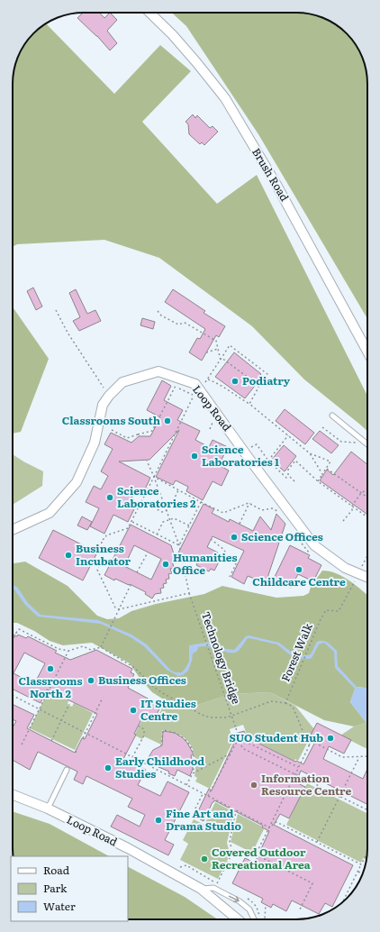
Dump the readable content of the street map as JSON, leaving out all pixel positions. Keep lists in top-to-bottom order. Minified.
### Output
{"streets":{"street":["Brush Road","Loop Road"],"path":["Forest Walk","Technology Bridge"]},"crossings":[["Loop Road","Forest Walk"]],"places":["Podiatry","Classrooms South","Science Laboratories 1","Science Laboratories 2","Science Offices","Business Incubator","Humanities Office","Childcare Centre","Classrooms North 2","Business Offices","IT Studies Centre","SUO Student Hub","Early Childhood Studies","Information Resource Centre","Fine Art and Drama Studio","Covered Outdoor Recreational Area"],"legend":["Road","Park","Water"]}
